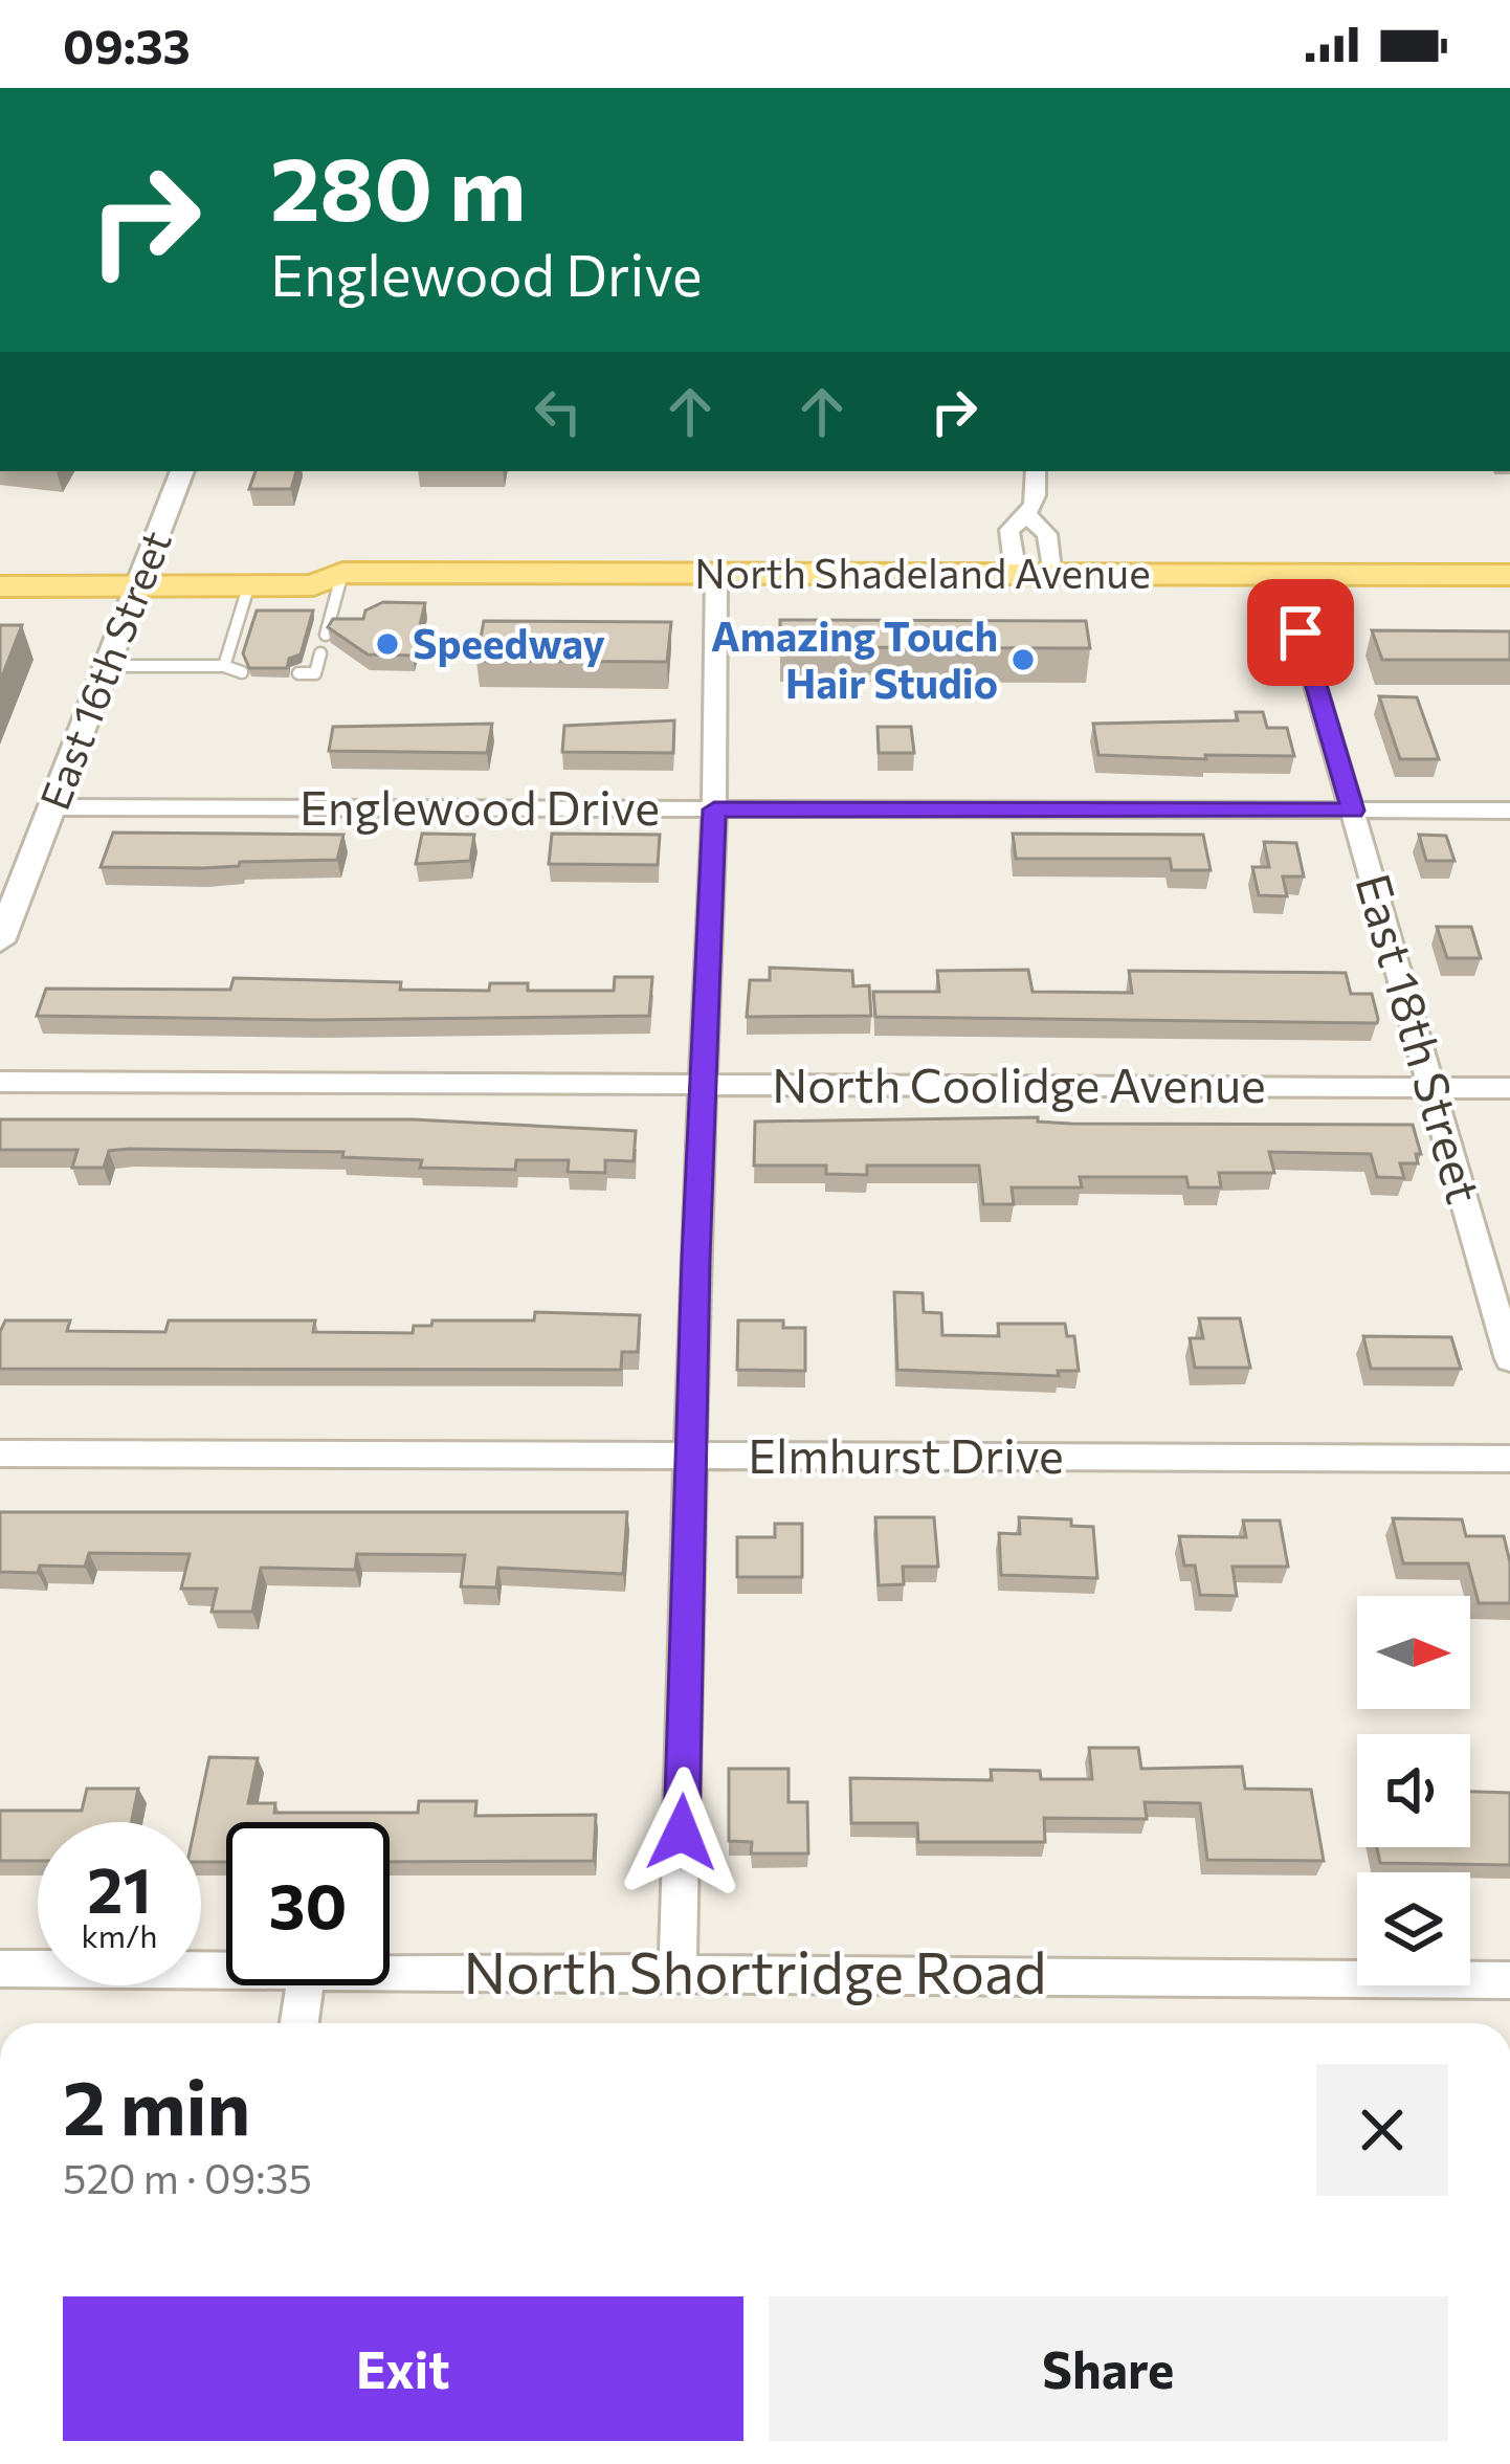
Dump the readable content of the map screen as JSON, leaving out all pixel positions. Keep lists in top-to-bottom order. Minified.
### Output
{"streets":{"main road":["North Shadeland Avenue"],"street":["East 16th Street","Englewood Drive","East 18th Street","North Coolidge Avenue","Elmhurst Drive","North Shortridge Road"]},"crossings":[["North Shadeland Avenue","East 16th Street"],["North Shadeland Avenue","East 18th Street"],["East 16th Street","Englewood Drive"],["Englewood Drive","East 18th Street"],["East 18th Street","North Coolidge Avenue"]],"places":["Speedway","Amazing Touch Hair Studio"],"north":"right","page":{"status":"09:33","turn":["280 m","Englewood Drive"],"speed":"21 km/h","limit":"30","heading":["2 min","520 m · 09:35"],"buttons":["Exit","Share"]}}
